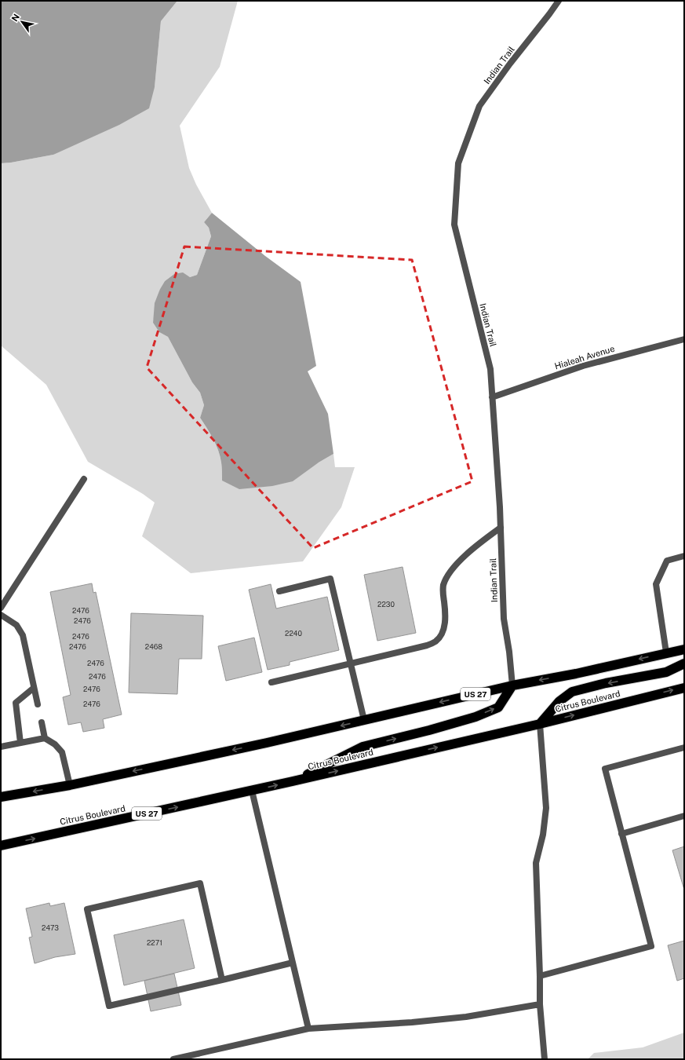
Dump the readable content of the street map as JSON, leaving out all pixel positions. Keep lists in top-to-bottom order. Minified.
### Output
{"streets":{"highway":["US 27","Citrus Boulevard"],"street":["Indian Trail","Hialeah Avenue"]},"crossings":[["Indian Trail","Hialeah Avenue"],["Indian Trail","US 27"]],"house_numbers":["2230","2476","2476","2240","2476","2476","2468","2476","2476","2476","2476","2473","2271"],"north":"top left"}
